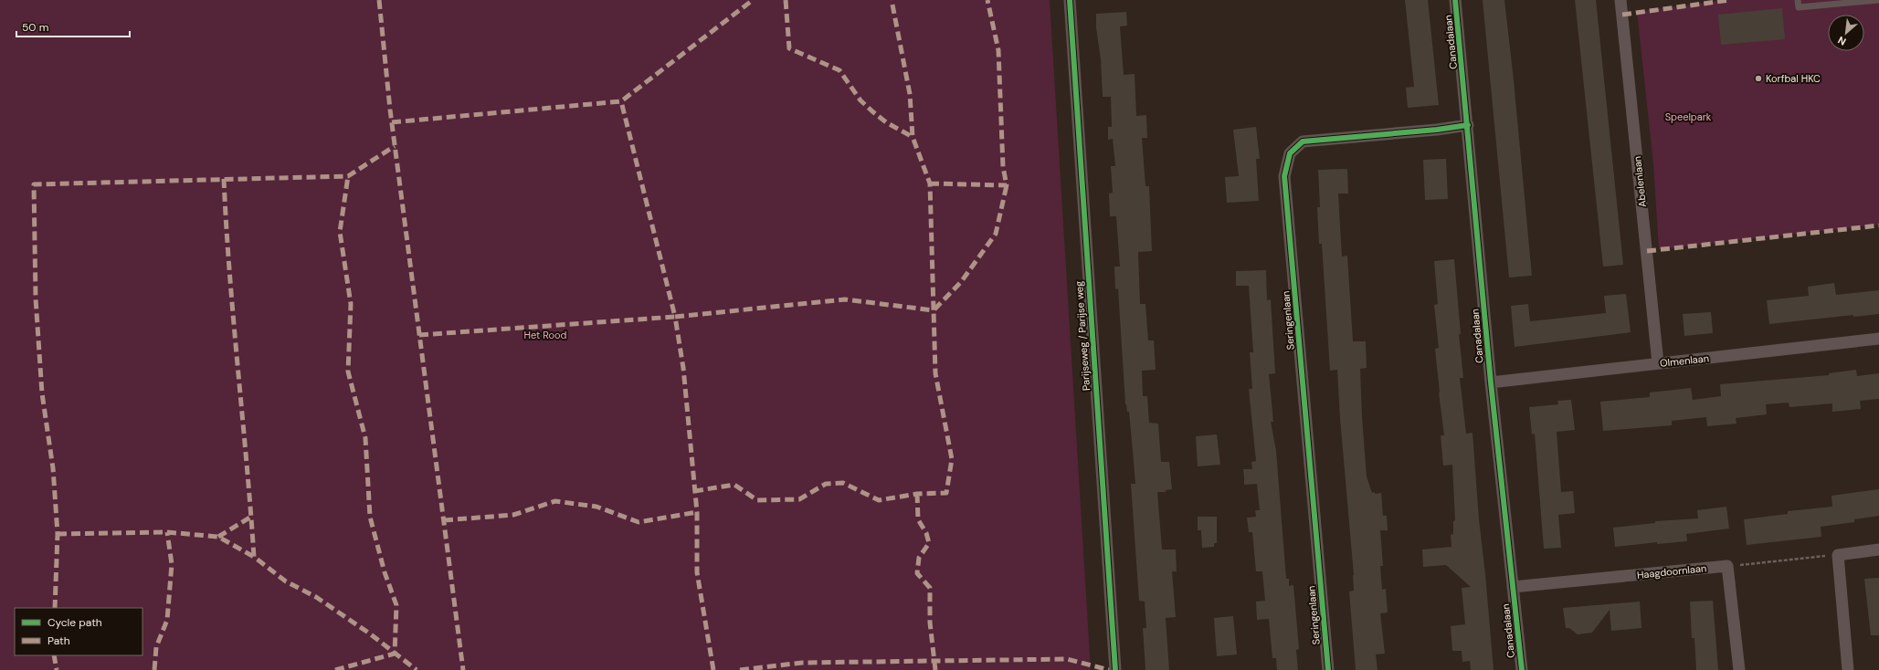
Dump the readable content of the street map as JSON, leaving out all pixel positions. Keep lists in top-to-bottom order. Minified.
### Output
{"streets":{"street":["Canadalaan","Abelenlaan","Seringenlaan","Parijseweg / Parijse weg","Olmenlaan","Haagdoornlaan"]},"crossings":[["Canadalaan","Seringenlaan"],["Canadalaan","Olmenlaan"],["Canadalaan","Haagdoornlaan"],["Abelenlaan","Olmenlaan"]],"parks":["Speelpark","Het Rood"],"places":["Korfbal HKC"],"legend":["Cycle path","Path"],"scale_bar":"50 m","north":"bottom left"}
